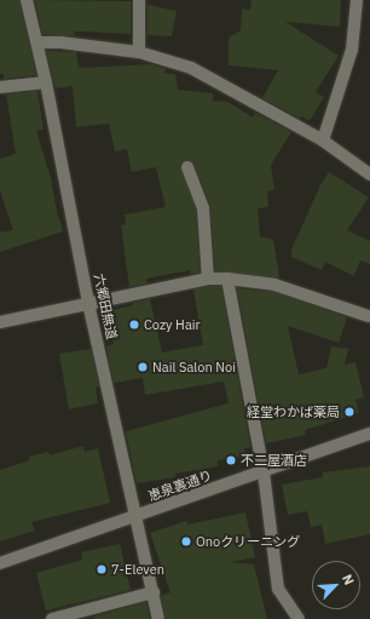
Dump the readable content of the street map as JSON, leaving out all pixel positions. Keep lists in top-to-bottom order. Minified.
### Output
{"streets":{"street":["六郷田無道","恵泉裏通り"]},"crossings":[["六郷田無道","恵泉裏通り"]],"places":["Cozy Hair","Nail Salon Noi","経堂わかば薬局","不二屋酒店","Onoクリーニング","7-Eleven"],"north":"top right"}
